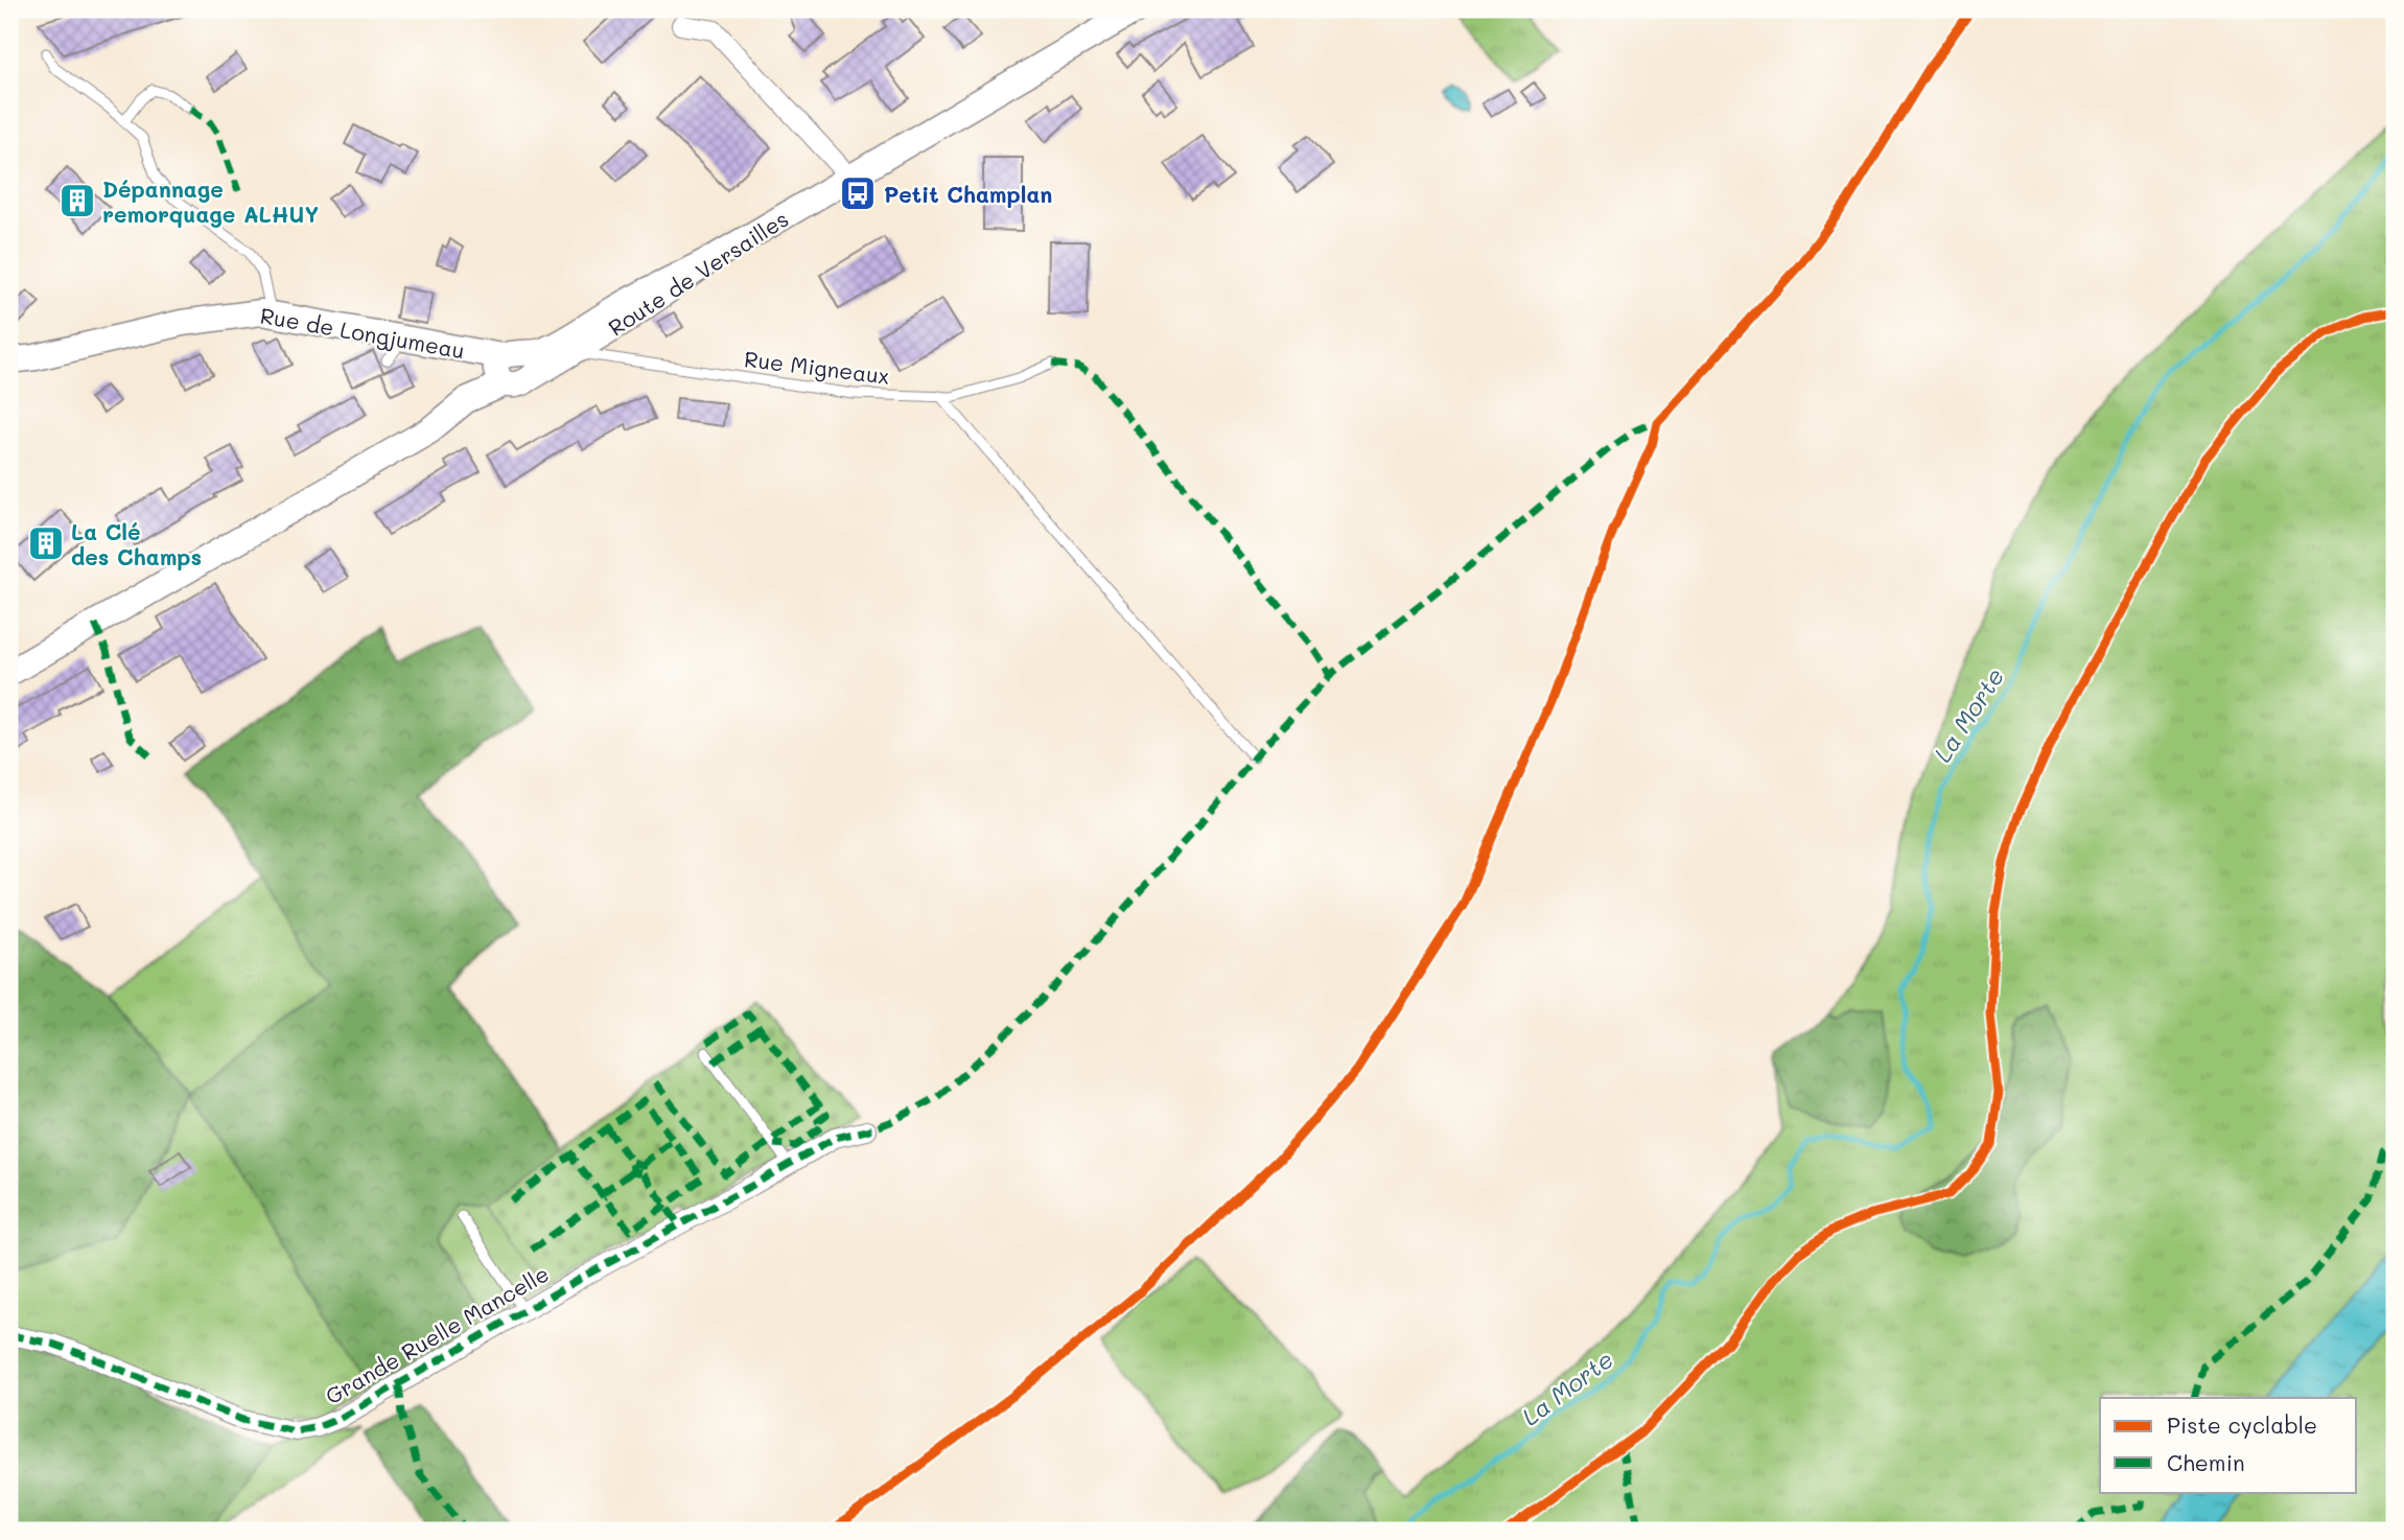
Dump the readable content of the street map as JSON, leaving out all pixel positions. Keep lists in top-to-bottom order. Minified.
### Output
{"streets":{"main road":["Route de Versailles","Rue de Longjumeau"],"street":["Grande Ruelle Mancelle"],"lane":["Rue Migneaux"]},"crossings":[["Route de Versailles","Rue Migneaux"]],"water":["La Morte"],"places":{"bus stop":["Petit Champlan"],"building":["Dépannage remorquage ALHUY","La Clé des Champs"]},"legend":["Piste cyclable","Chemin"]}
